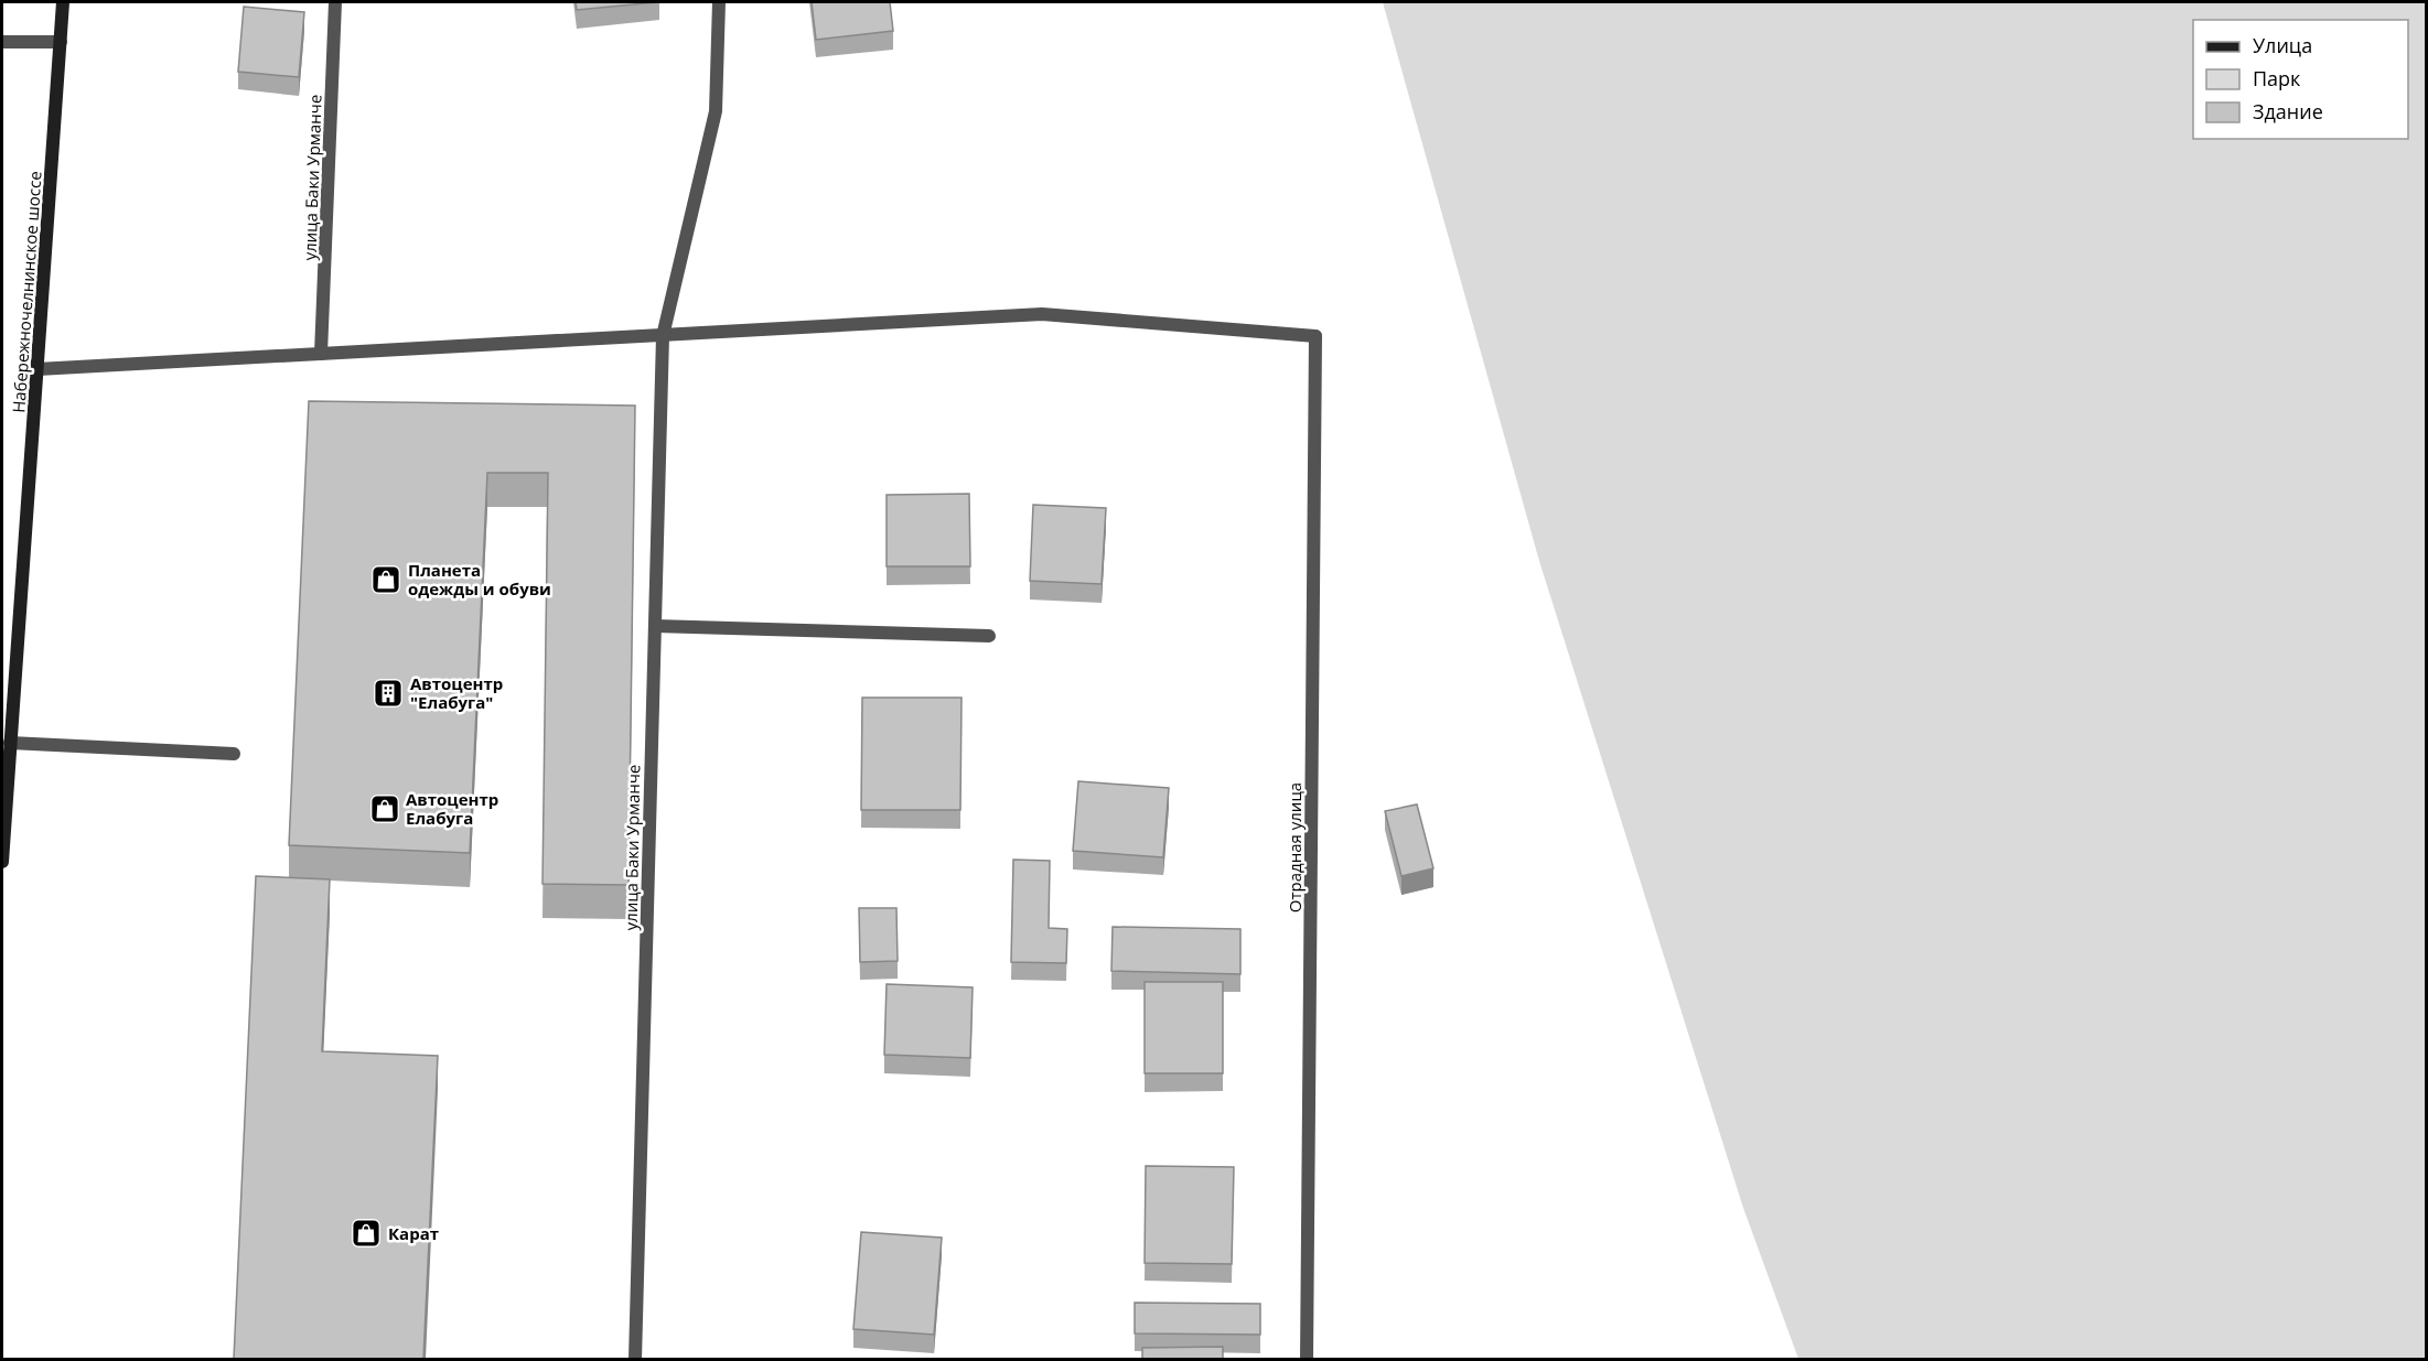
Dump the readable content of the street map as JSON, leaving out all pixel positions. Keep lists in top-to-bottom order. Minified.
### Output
{"streets":{"main road":["Набережночелнинское шоссе"],"street":["улица Баки Урманче","Отрадная улица"]},"crossings":[["улица Баки Урманче","Отрадная улица"]],"places":{"shop":["Планета одежды и обуви","Автоцентр Елабуга","Карат"],"building":["Автоцентр \"Елабуга\""]},"legend":["Улица","Парк","Здание"]}
